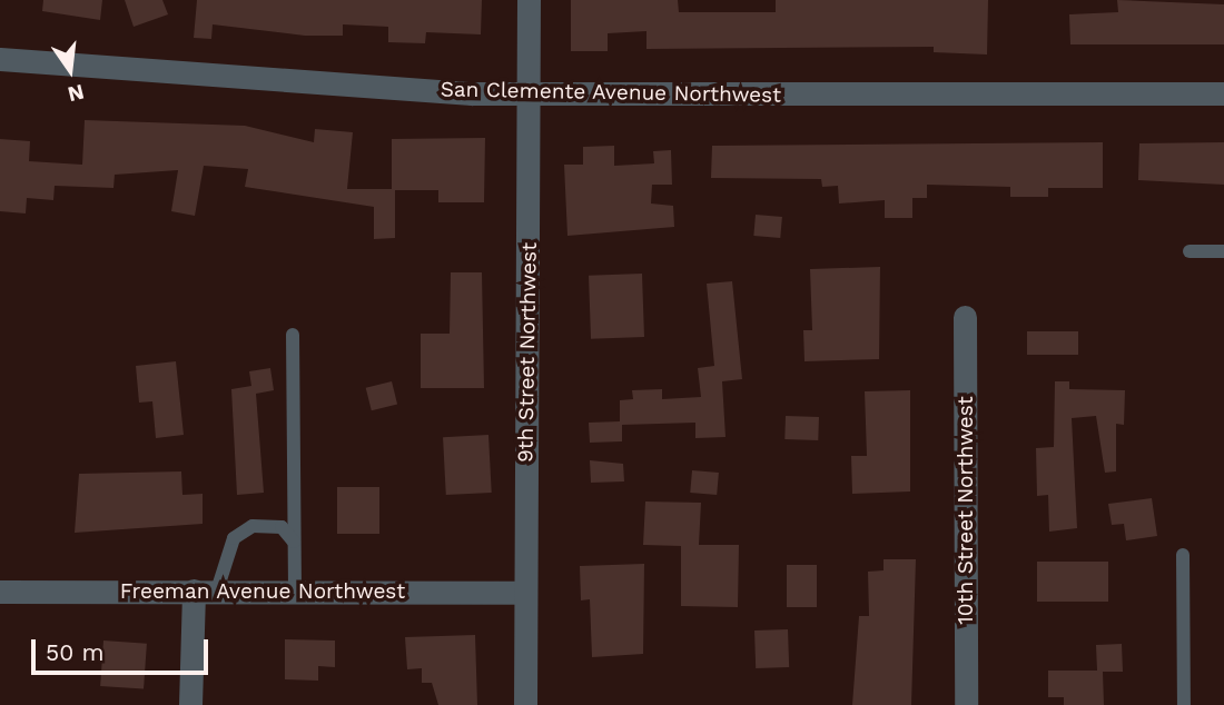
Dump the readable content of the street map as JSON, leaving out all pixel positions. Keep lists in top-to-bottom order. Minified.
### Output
{"streets":{"street":["San Clemente Avenue Northwest","9th Street Northwest","10th Street Northwest","Freeman Avenue Northwest"]},"crossings":[["San Clemente Avenue Northwest","9th Street Northwest"],["9th Street Northwest","Freeman Avenue Northwest"]],"scale_bar":"50 m","north":"bottom"}
